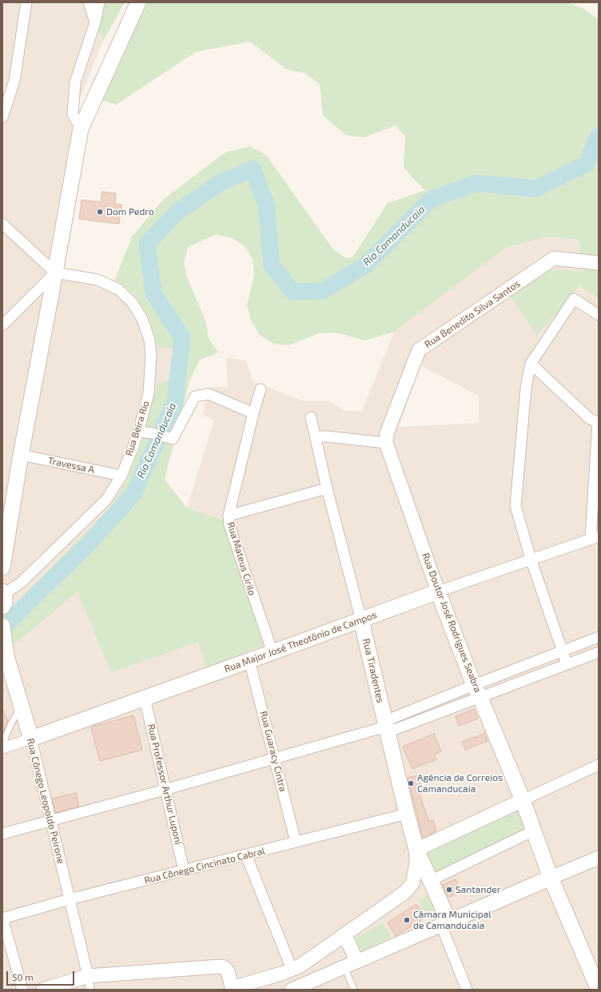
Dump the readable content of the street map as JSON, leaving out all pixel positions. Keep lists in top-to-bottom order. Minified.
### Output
{"streets":{"main road":["Rua Doutor José Rodrigues Seabra","Rua Major José Theotônio de Campos","Rua Tiradentes","Rua Cônego Leopoldo Peirone"],"street":["Rua Benedito Silva Santos","Rua Beira Rio","Travessa A","Rua Mateus Cirilo","Rua Guaracy Cintra","Rua Professor Arthur Luponi","Rua Cônego Cincinato Cabral"]},"crossings":[["Rua Benedito Silva Santos","Rua Doutor José Rodrigues Seabra"],["Rua Beira Rio","Travessa A"],["Rua Mateus Cirilo","Rua Major José Theotônio de Campos"],["Rua Doutor José Rodrigues Seabra","Rua Major José Theotônio de Campos"],["Rua Major José Theotônio de Campos","Rua Tiradentes"],["Rua Major José Theotônio de Campos","Rua Guaracy Cintra"],["Rua Major José Theotônio de Campos","Rua Professor Arthur Luponi"],["Rua Major José Theotônio de Campos","Rua Cônego Leopoldo Peirone"],["Rua Tiradentes","Rua Cônego Cincinato Cabral"],["Rua Guaracy Cintra","Rua Cônego Cincinato Cabral"],["Rua Professor Arthur Luponi","Rua Cônego Cincinato Cabral"],["Rua Cônego Leopoldo Peirone","Rua Cônego Cincinato Cabral"]],"water":["Rio Camanducaia"],"places":["Dom Pedro","Agência de Correios Camanducaia","Santander","Câmara Municipal de Camanducaia"],"scale_bar":"50 m"}
